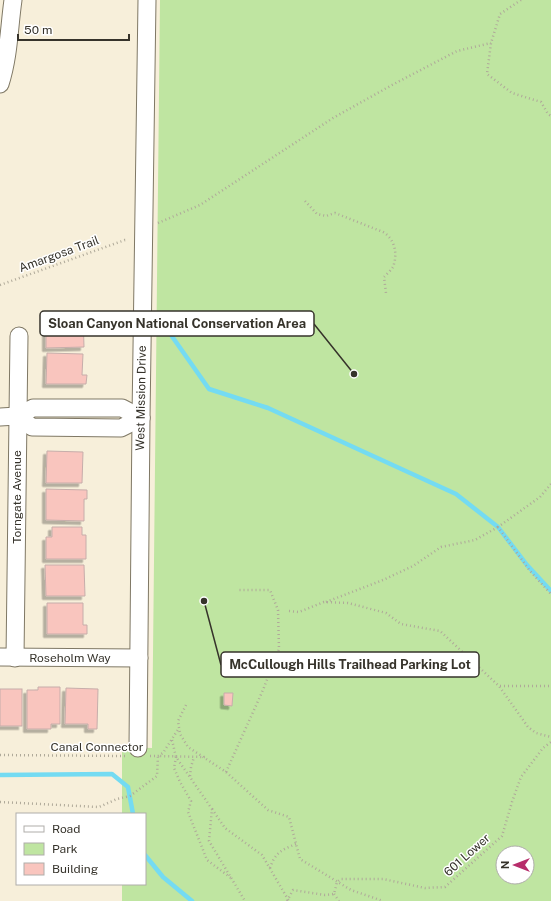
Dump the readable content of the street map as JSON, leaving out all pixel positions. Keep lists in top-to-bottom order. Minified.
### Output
{"streets":{"street":["West Mission Drive","Torngate Avenue","Roseholm Way"],"path":["Amargosa Trail","Canal Connector","601 Lower"]},"crossings":[["West Mission Drive","Roseholm Way"],["West Mission Drive","Canal Connector"],["Torngate Avenue","Roseholm Way"]],"places":["Sloan Canyon National Conservation Area","McCullough Hills Trailhead Parking Lot"],"legend":["Road","Park","Building"],"scale_bar":"50 m","north":"left"}
